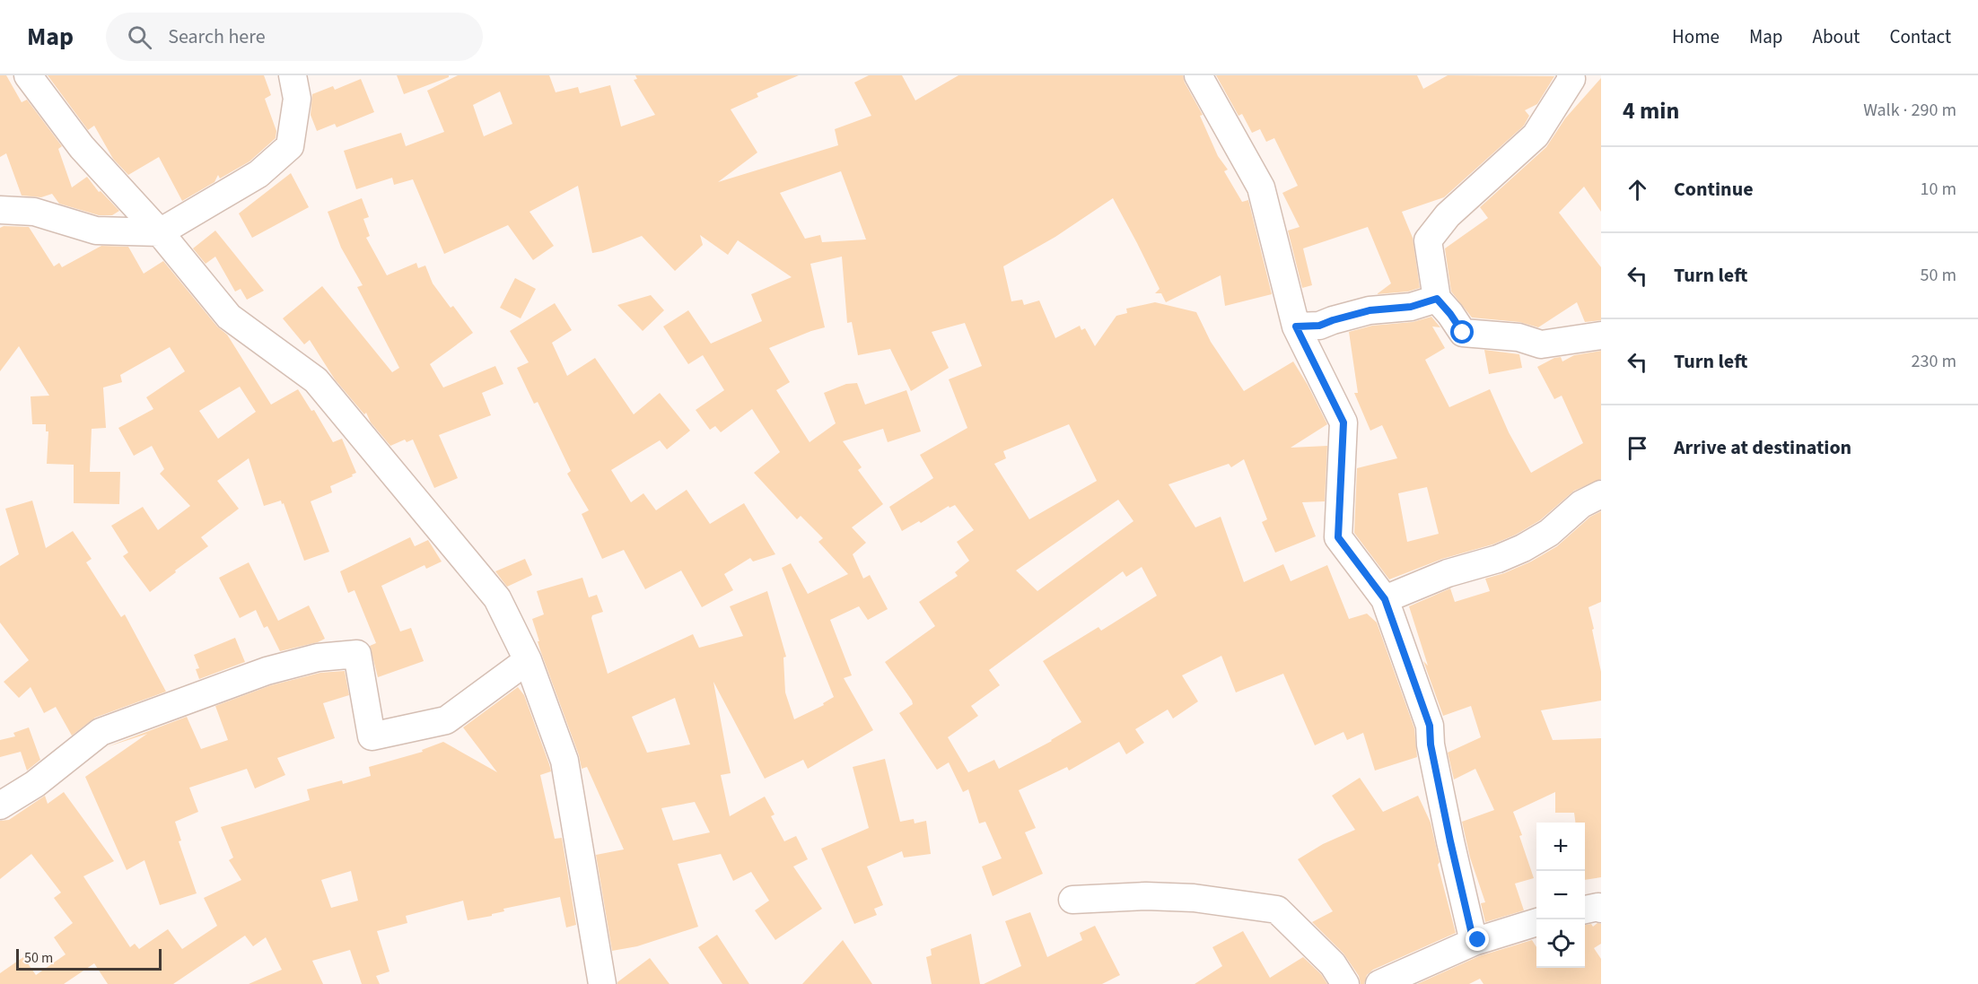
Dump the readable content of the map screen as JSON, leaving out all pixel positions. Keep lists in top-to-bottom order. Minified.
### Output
{"scale_bar":"50 m","page":{"header":"Map","search":"Search here","nav":["Home","Map","About","Contact"],"heading":["4 min","Walk · 290 m"],"list":[["Continue","10 m"],["Turn left","50 m"],["Turn left","230 m"],"Arrive at destination"],"map_buttons":["+","−"],"scale":"50 m"}}
